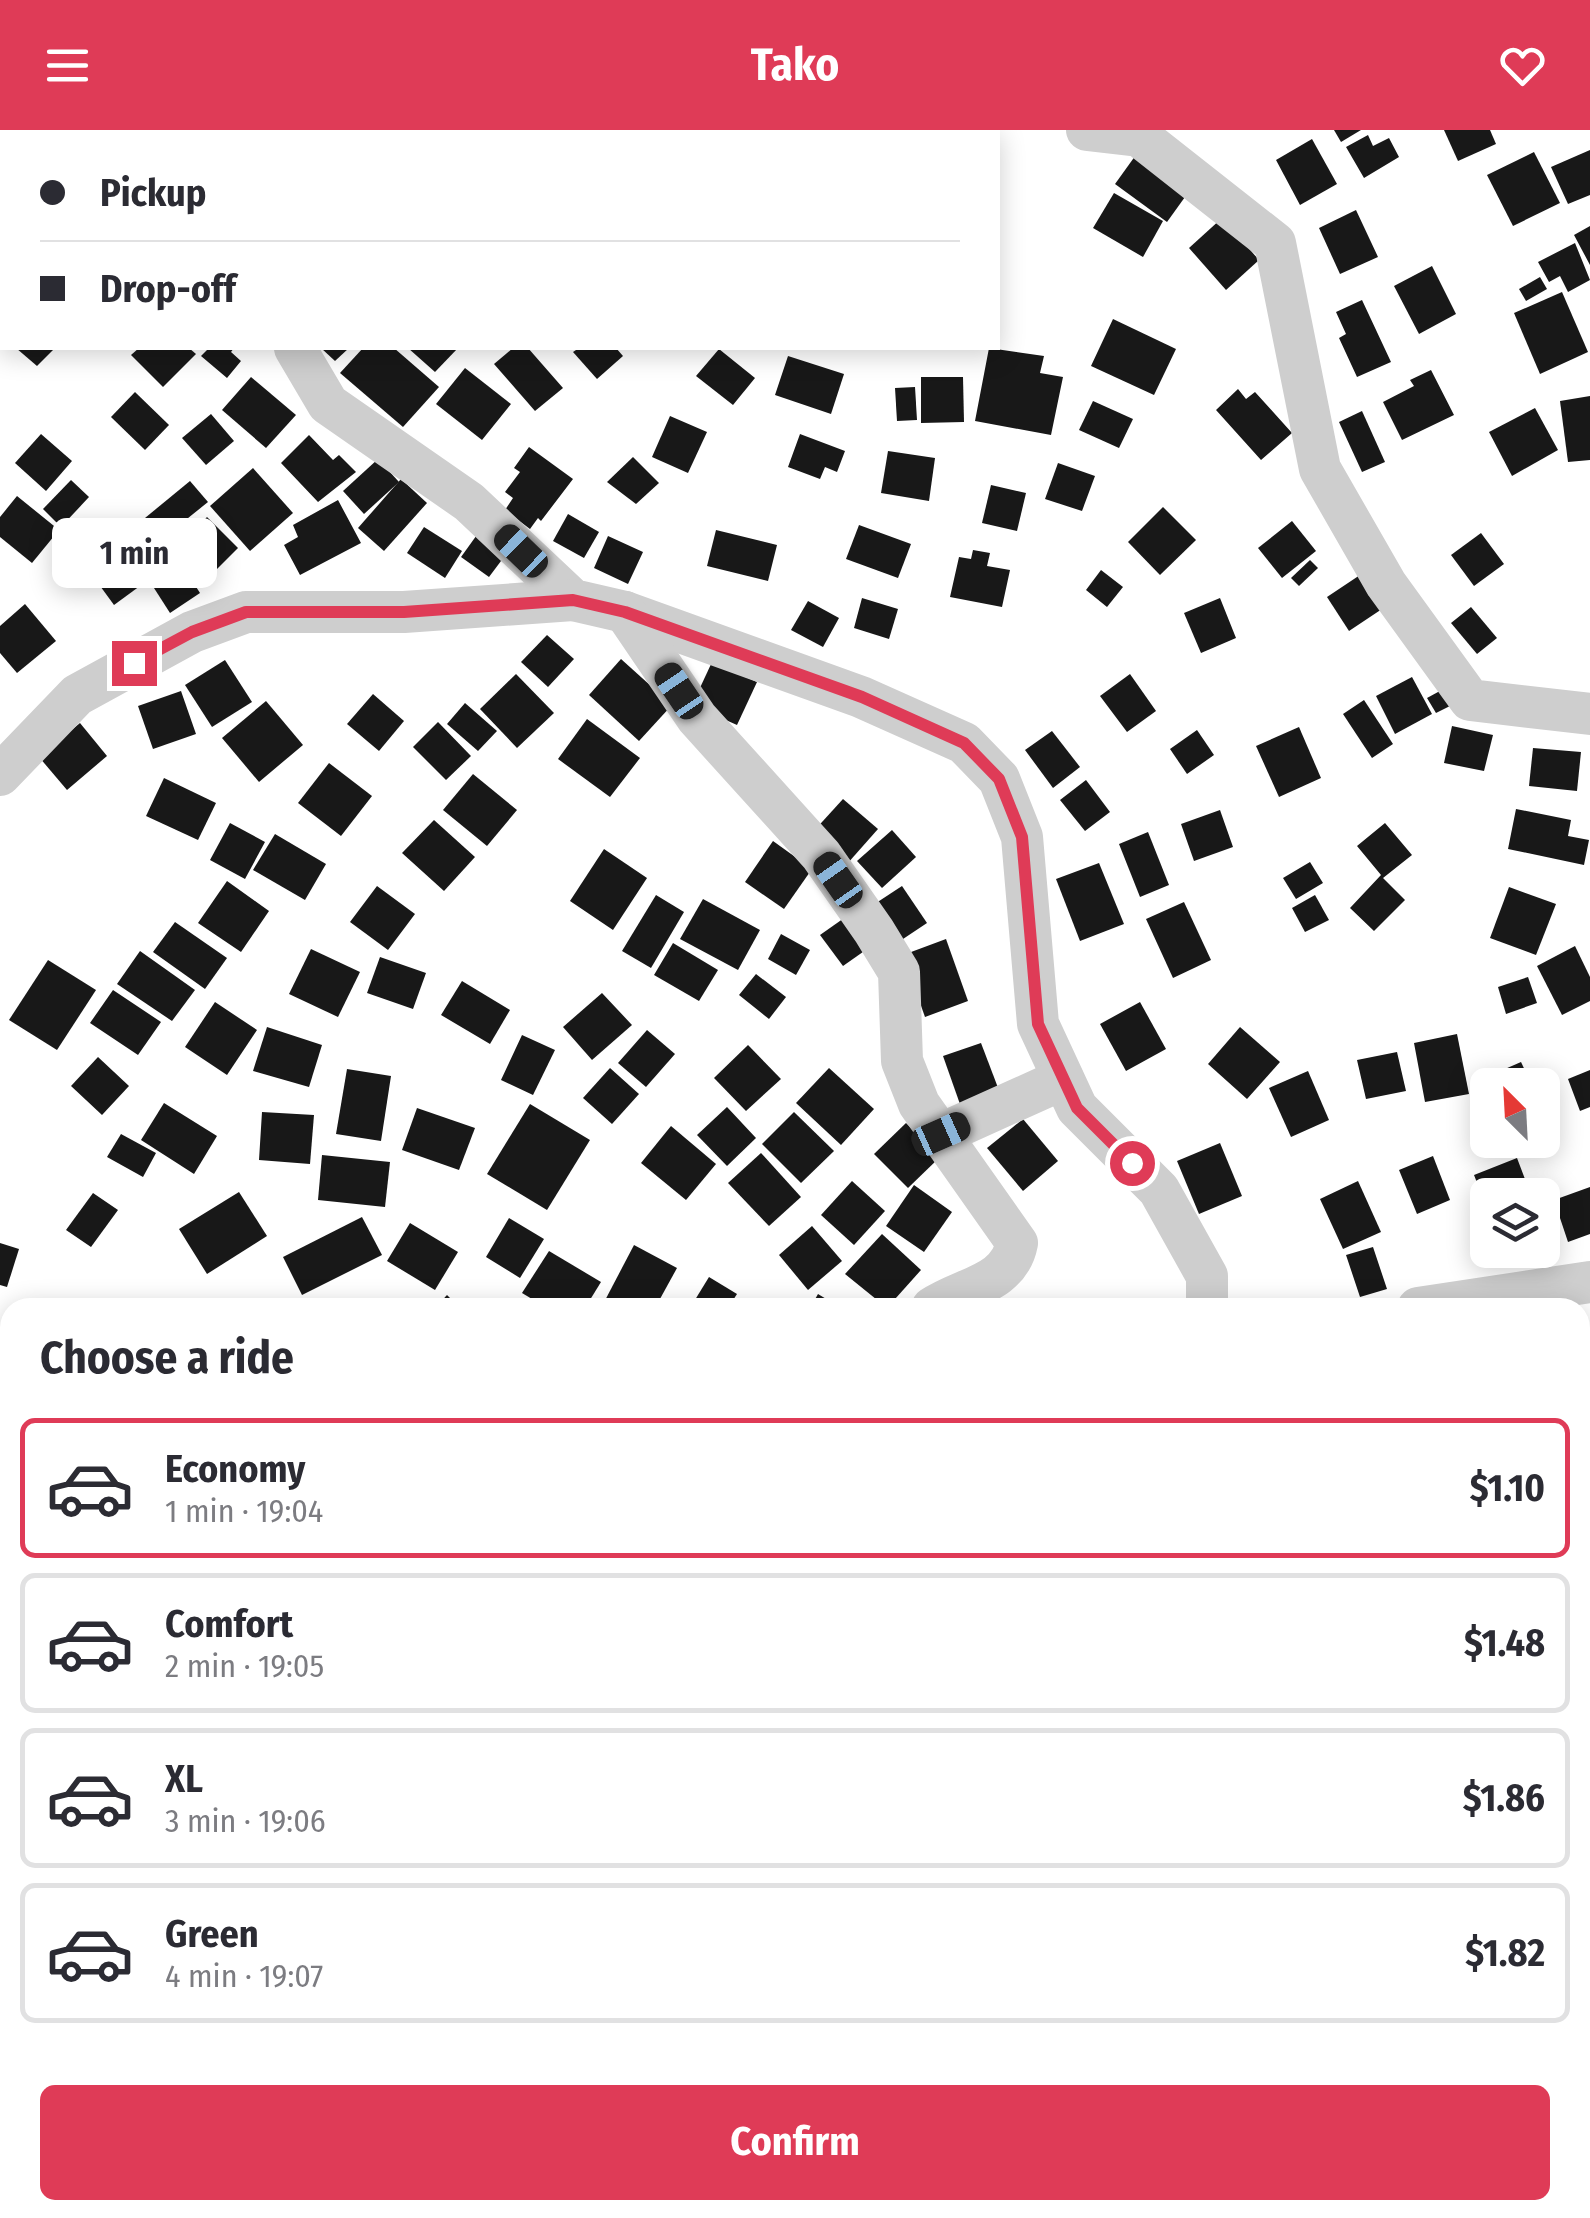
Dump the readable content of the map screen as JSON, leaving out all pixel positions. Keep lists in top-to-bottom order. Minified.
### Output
{"north":"top left","page":{"header":"Tako","banner":["Pickup","Drop-off"],"bubble":"1 min","heading":"Choose a ride","list":[{"name":"Economy","note":"1 min · 19:04","value":"$1.10"},{"name":"Comfort","note":"2 min · 19:05","value":"$1.48"},{"name":"XL","note":"3 min · 19:06","value":"$1.86"},{"name":"Green","note":"4 min · 19:07","value":"$1.82"}],"buttons":"Confirm"}}
